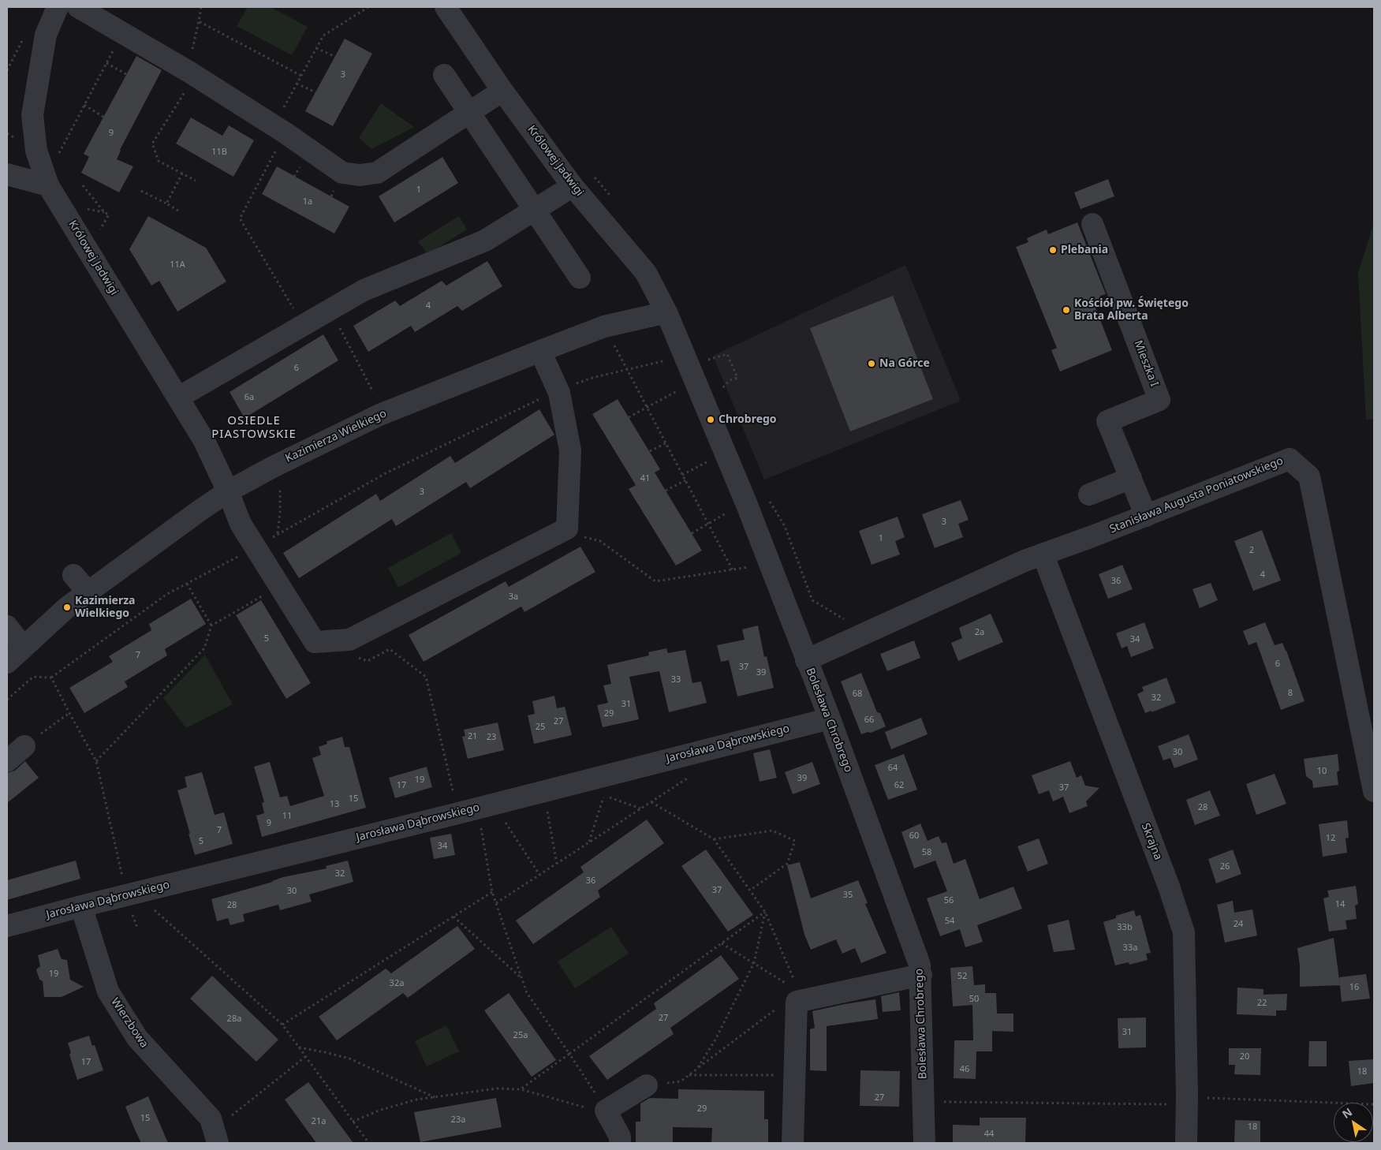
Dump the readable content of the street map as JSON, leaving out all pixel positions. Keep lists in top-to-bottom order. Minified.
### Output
{"streets":{"street":["Królowej Jadwigi","Mieszka I","Kazimierza Wielkiego","Stanisława Augusta Poniatowskiego","Bolesława Chrobrego","Jarosława Dąbrowskiego","Skrajna","Wierzbowa"]},"crossings":[["Królowej Jadwigi","Kazimierza Wielkiego"],["Królowej Jadwigi","Bolesława Chrobrego"],["Mieszka I","Stanisława Augusta Poniatowskiego"],["Kazimierza Wielkiego","Bolesława Chrobrego"],["Stanisława Augusta Poniatowskiego","Bolesława Chrobrego"],["Stanisława Augusta Poniatowskiego","Skrajna"],["Bolesława Chrobrego","Jarosława Dąbrowskiego"],["Jarosława Dąbrowskiego","Wierzbowa"]],"districts":["OSIEDLE PIASTOWSKIE"],"places":["Plebania","Kościół pw. Świętego Brata Alberta","Na Górce","Chrobrego","Kazimierza Wielkiego"],"house_numbers":["3","9","11B","1","1a","11A","4","6","6a","41","3","3","1","2","4","36","3a","2a","5","34","7","6","37","39","33","8","68","32","31","29","66","27","25","21","23","30","64","10","39","19","17","62","37","15","13","28","11","9","7","60","12","5","34","58","26","32","36","37","30","35","56","14","28","54","24","33b","33a","19","52","32a","16","50","22","27","28a","31","25a","20","17","46","18","27","29","15","23a","21a","18","44"],"north":"top left"}
